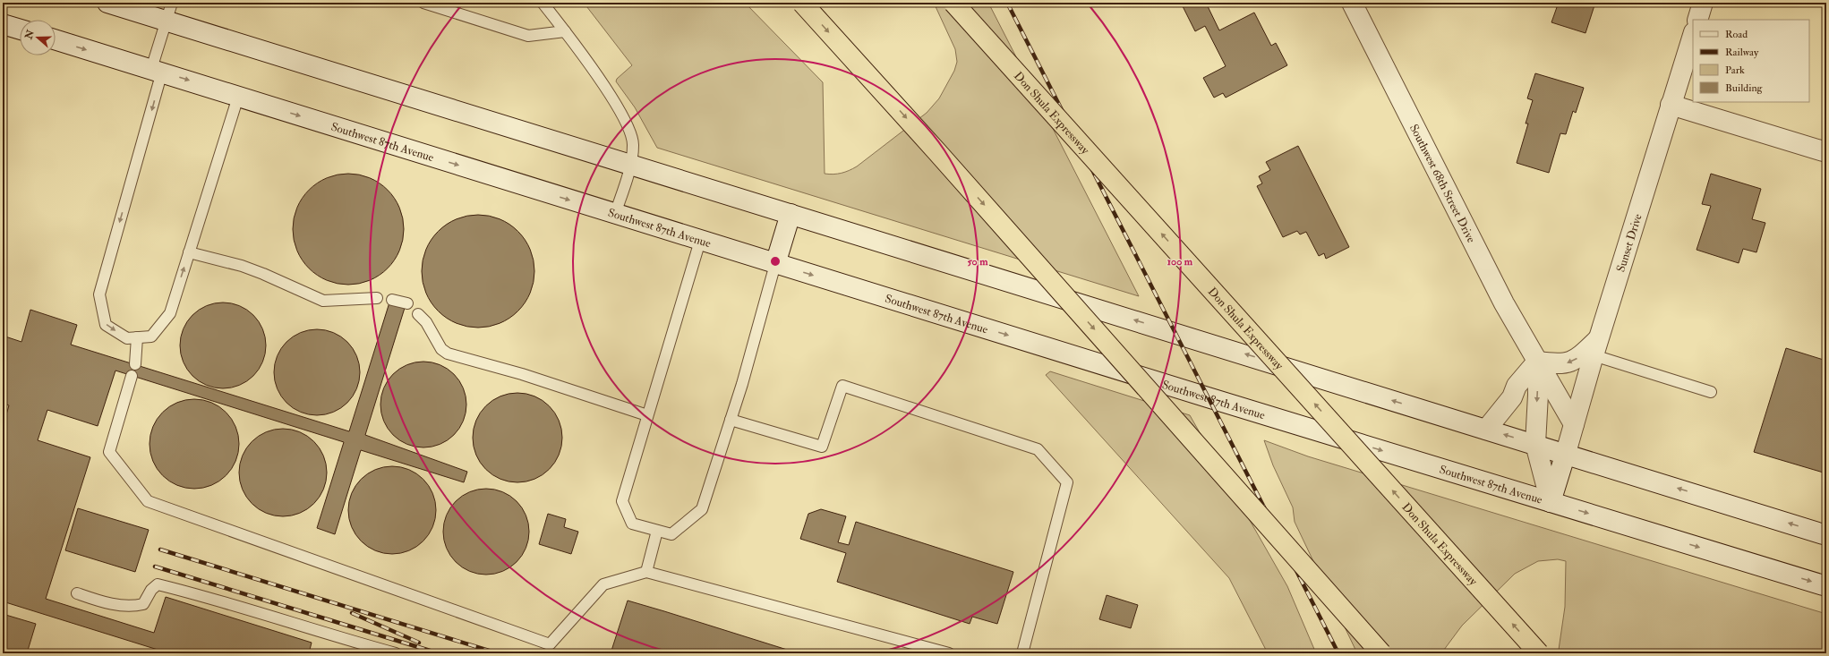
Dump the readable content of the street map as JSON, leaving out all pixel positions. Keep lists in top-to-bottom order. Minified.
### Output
{"streets":{"highway":["Don Shula Expressway"],"main road":["Southwest 87th Avenue","Southwest 68th Street Drive","Sunset Drive"]},"crossings":[["Southwest 87th Avenue","Southwest 68th Street Drive"],["Southwest 87th Avenue","Sunset Drive"],["Southwest 68th Street Drive","Sunset Drive"]],"legend":["Road","Railway","Park","Building"],"north":"left","rings":["50 m","100 m"]}
